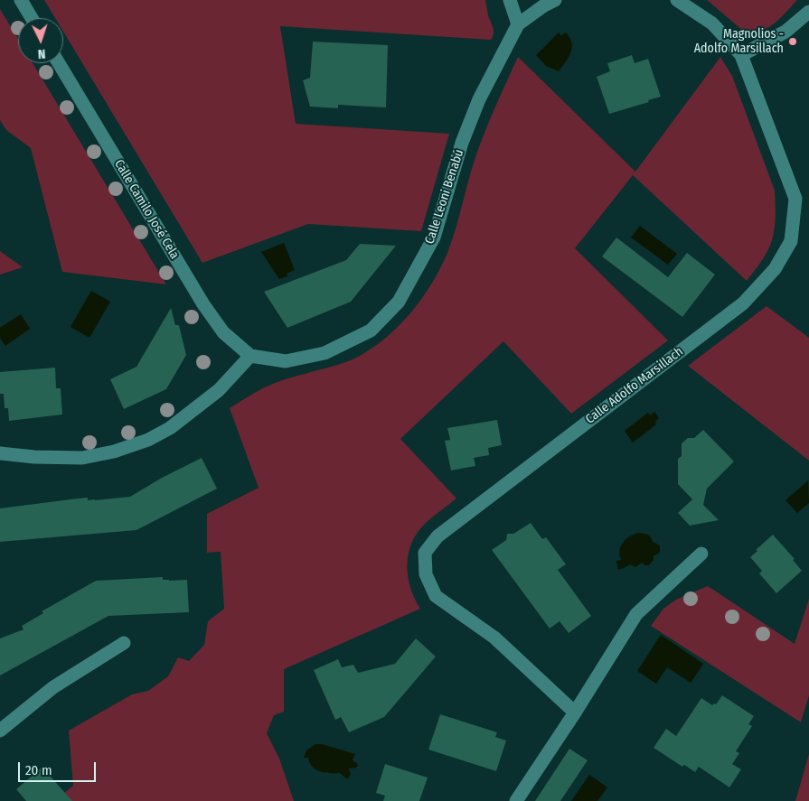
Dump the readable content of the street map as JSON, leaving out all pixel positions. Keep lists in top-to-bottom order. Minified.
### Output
{"streets":{"street":["Calle Leoni Benabú","Calle Camilo José Cela","Calle Adolfo Marsillach"]},"crossings":[["Calle Leoni Benabú","Calle Camilo José Cela"]],"places":["Magnolios - Adolfo Marsillach"],"scale_bar":"20 m","north":"bottom"}
